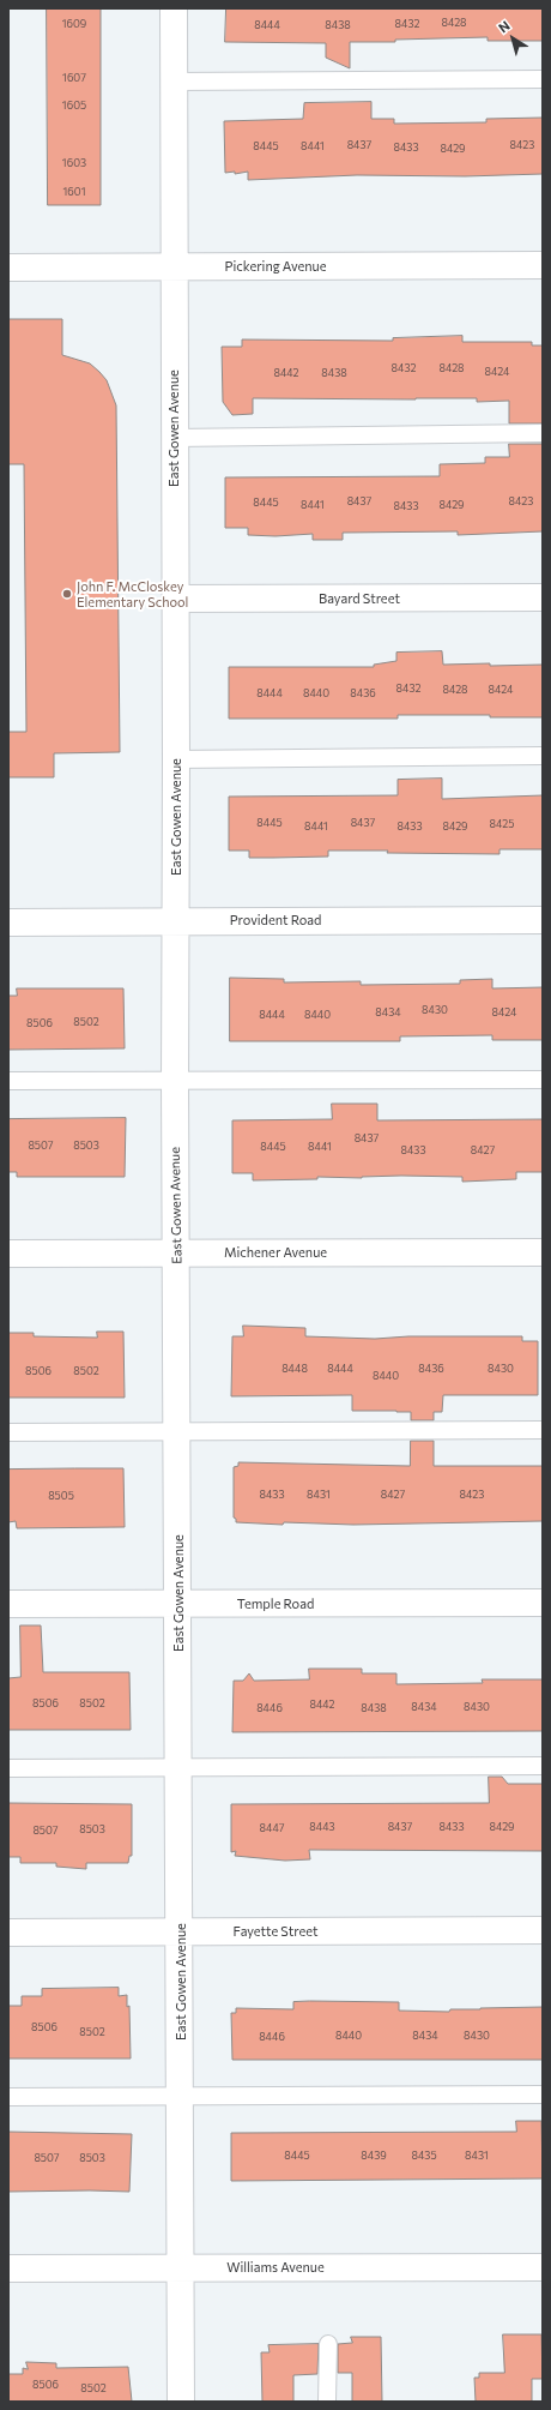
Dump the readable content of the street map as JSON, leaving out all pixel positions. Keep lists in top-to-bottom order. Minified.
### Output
{"streets":{"street":["Pickering Avenue","East Gowen Avenue","Bayard Street","Provident Road","Michener Avenue","Temple Road","Fayette Street","Williams Avenue"]},"crossings":[["Pickering Avenue","East Gowen Avenue"],["East Gowen Avenue","Bayard Street"],["East Gowen Avenue","Provident Road"],["East Gowen Avenue","Michener Avenue"],["East Gowen Avenue","Temple Road"],["East Gowen Avenue","Fayette Street"],["East Gowen Avenue","Williams Avenue"]],"places":["John F. McCloskey Elementary School"],"house_numbers":["8428","1609","8432","8444","8438","1607","1605","8437","8423","8445","8441","8433","8429","1603","1601","8432","8428","8424","8442","8438","8437","8423","8445","8441","8429","8433","8432","8428","8424","8444","8440","8436","8445","8437","8425","8441","8433","8429","8430","8434","8424","8444","8440","8502","8506","8437","8507","8503","8445","8441","8433","8427","8448","8444","8436","8430","8506","8502","8440","8433","8431","8427","8423","8505","8506","8502","8442","8434","8430","8446","8438","8443","8437","8433","8429","8447","8503","8507","8506","8502","8440","8434","8430","8446","8445","8439","8435","8431","8507","8503","8506","8502"],"north":"top left"}
